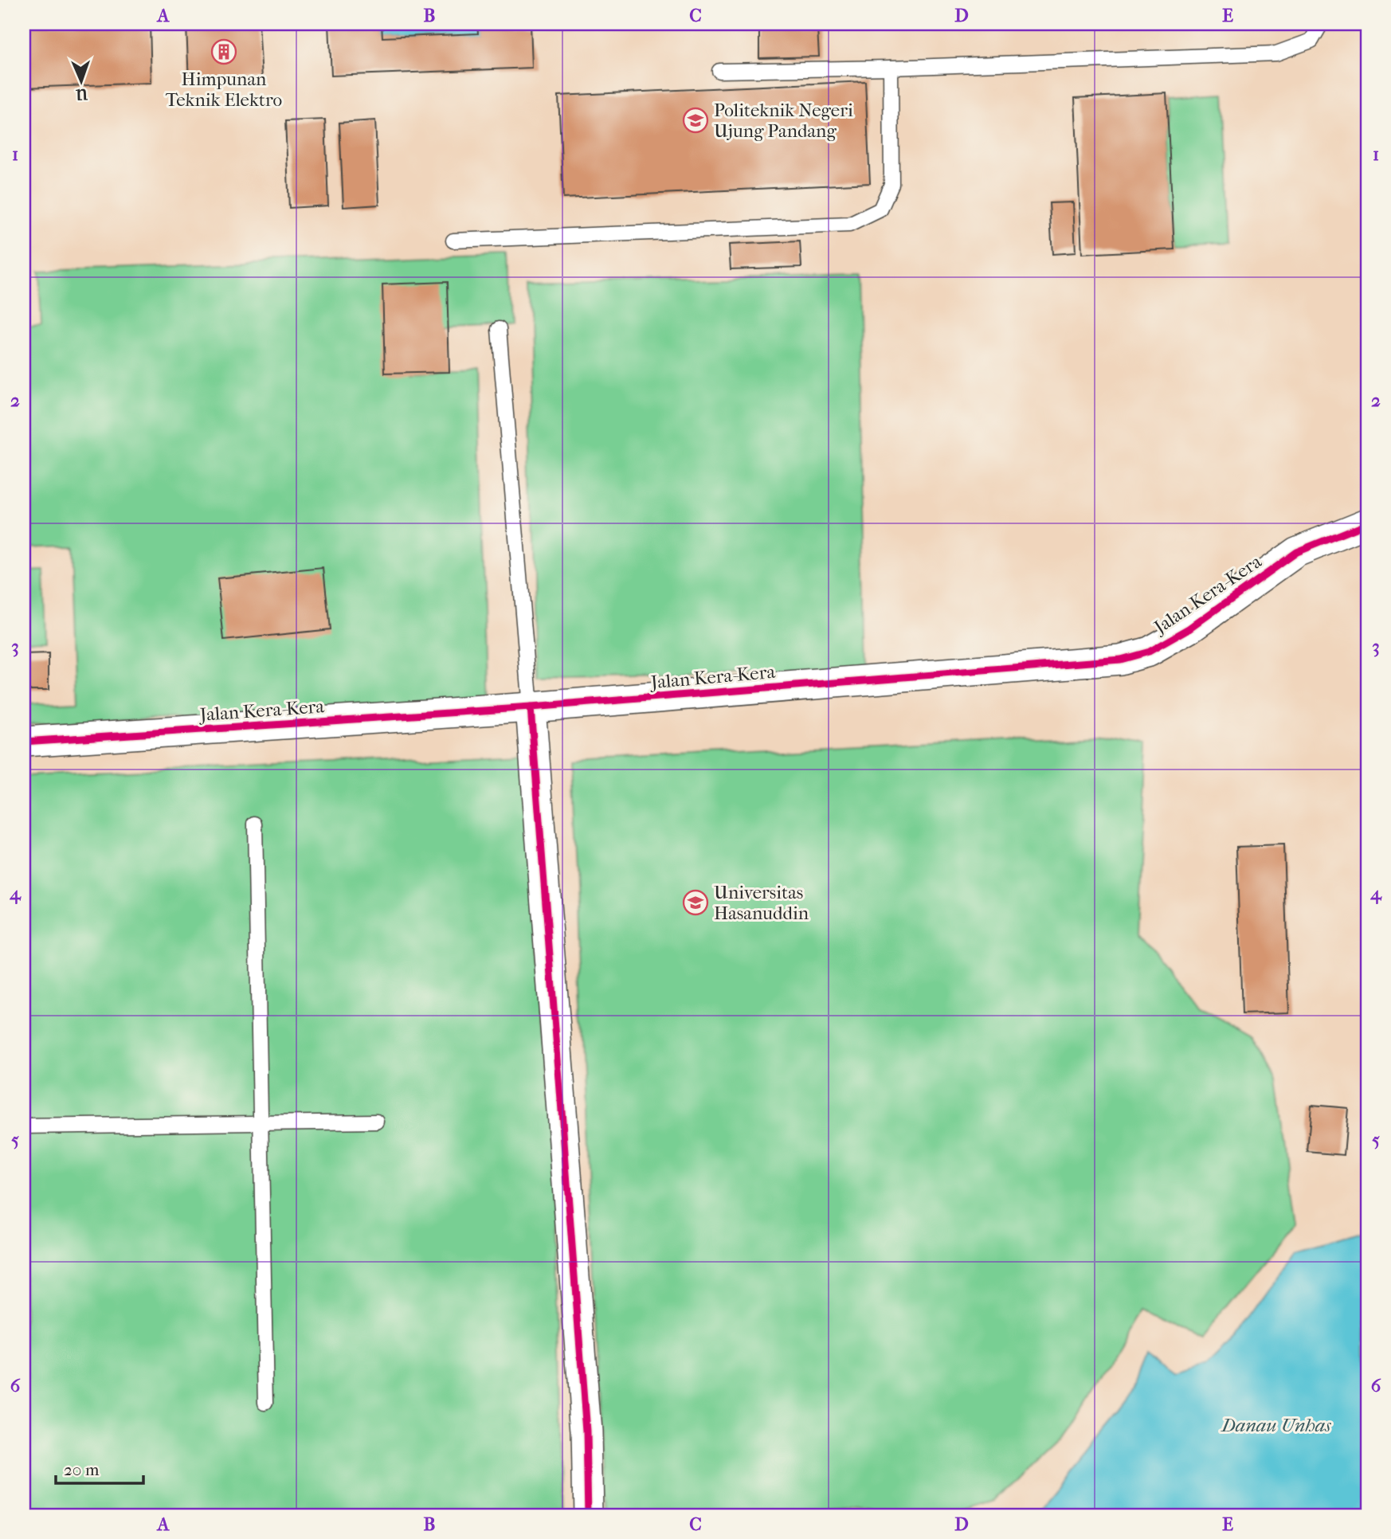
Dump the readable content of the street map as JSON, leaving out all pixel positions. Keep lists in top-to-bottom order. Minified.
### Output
{"streets":{"street":["Jalan Kera-Kera"]},"water":["Danau Unhas"],"places":{"building":["Himpunan Teknik Elektro"],"school or university":["Politeknik Negeri Ujung Pandang","Universitas Hasanuddin"]},"scale_bar":"20 m","north":"bottom","grid":{"columns":["A","B","C","D","E"],"rows":["1","2","3","4","5","6"]}}
